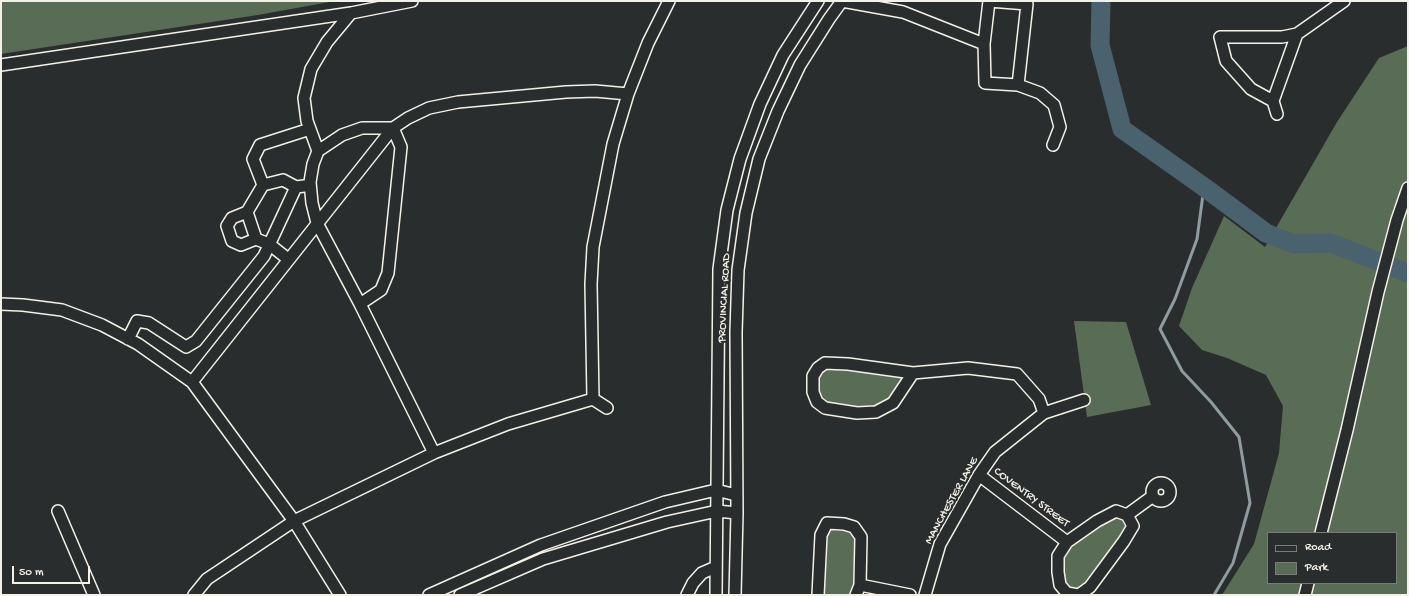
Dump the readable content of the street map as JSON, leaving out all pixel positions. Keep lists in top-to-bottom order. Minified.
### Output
{"streets":{"street":["PROVINCIAL ROAD","COVENTRY STREET","MANCHESTER LANE"]},"crossings":[["COVENTRY STREET","MANCHESTER LANE"]],"legend":["Road","Park"],"scale_bar":"50 m"}
